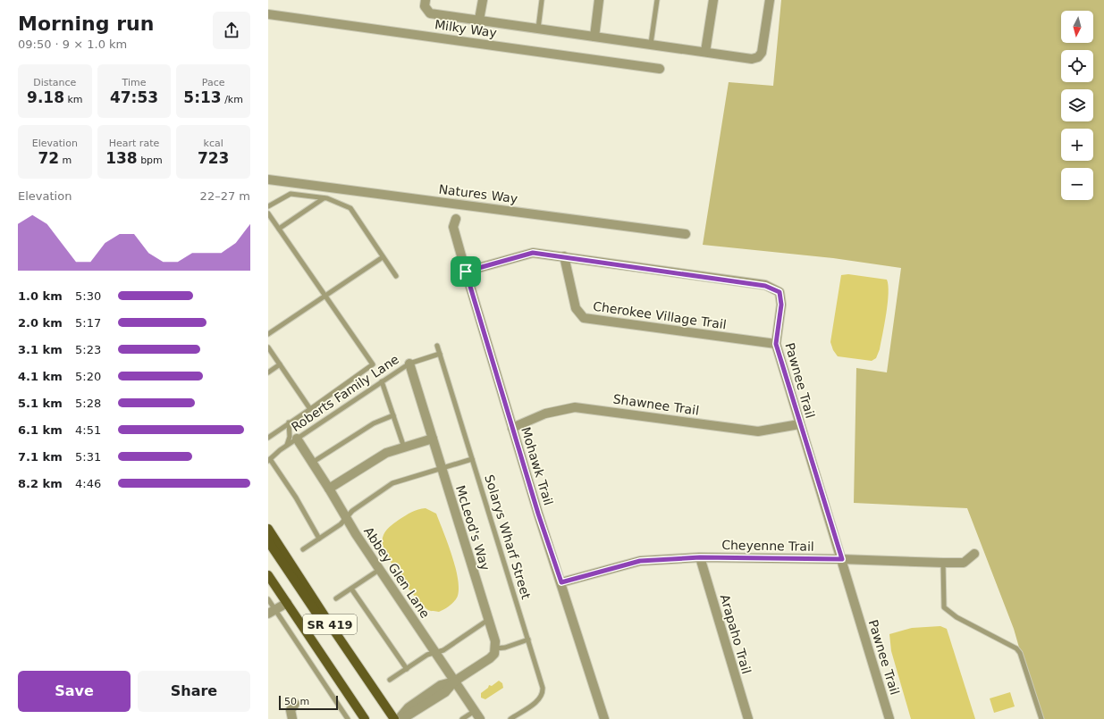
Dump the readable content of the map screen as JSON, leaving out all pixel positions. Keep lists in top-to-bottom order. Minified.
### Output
{"streets":{"main road":["SR 419"],"street":["Milky Way","Natures Way","Cherokee Village Trail","Pawnee Trail","Shawnee Trail","Mohawk Trail","McLeod's Way","Cheyenne Trail","Abbey Glen Lane","Arapaho Trail"],"lane":["Roberts Family Lane","Solarys Wharf Street"]},"crossings":[["Cherokee Village Trail","Pawnee Trail"],["Pawnee Trail","Shawnee Trail"],["Pawnee Trail","Mohawk Trail"],["Pawnee Trail","Cheyenne Trail"],["Roberts Family Lane","McLeod's Way"],["Roberts Family Lane","Solarys Wharf Street"],["Roberts Family Lane","Abbey Glen Lane"],["Shawnee Trail","Mohawk Trail"],["Mohawk Trail","Cheyenne Trail"],["Cheyenne Trail","Arapaho Trail"]],"scale_bar":"50 m","north":"bottom","page":{"heading":["Morning run","09:50 · 9 × 1.0 km"],"map_buttons":["+","−"],"stats":[["Distance","9.18 km"],["Time","47:53"],["Pace","5:13 /km"],["Elevation","72 m"],["Heart rate","138 bpm"],["kcal","723"]],"chart":["Elevation","22–27 m"],"list":[{"name":"1.0 km","note":"5:30"},{"name":"2.0 km","note":"5:17"},{"name":"3.1 km","note":"5:23"},{"name":"4.1 km","note":"5:20"},{"name":"5.1 km","note":"5:28"},{"name":"6.1 km","note":"4:51"},{"name":"7.1 km","note":"5:31"},{"name":"8.2 km","note":"4:46"}],"buttons":["Save","Share"],"scale":"50 m"}}
